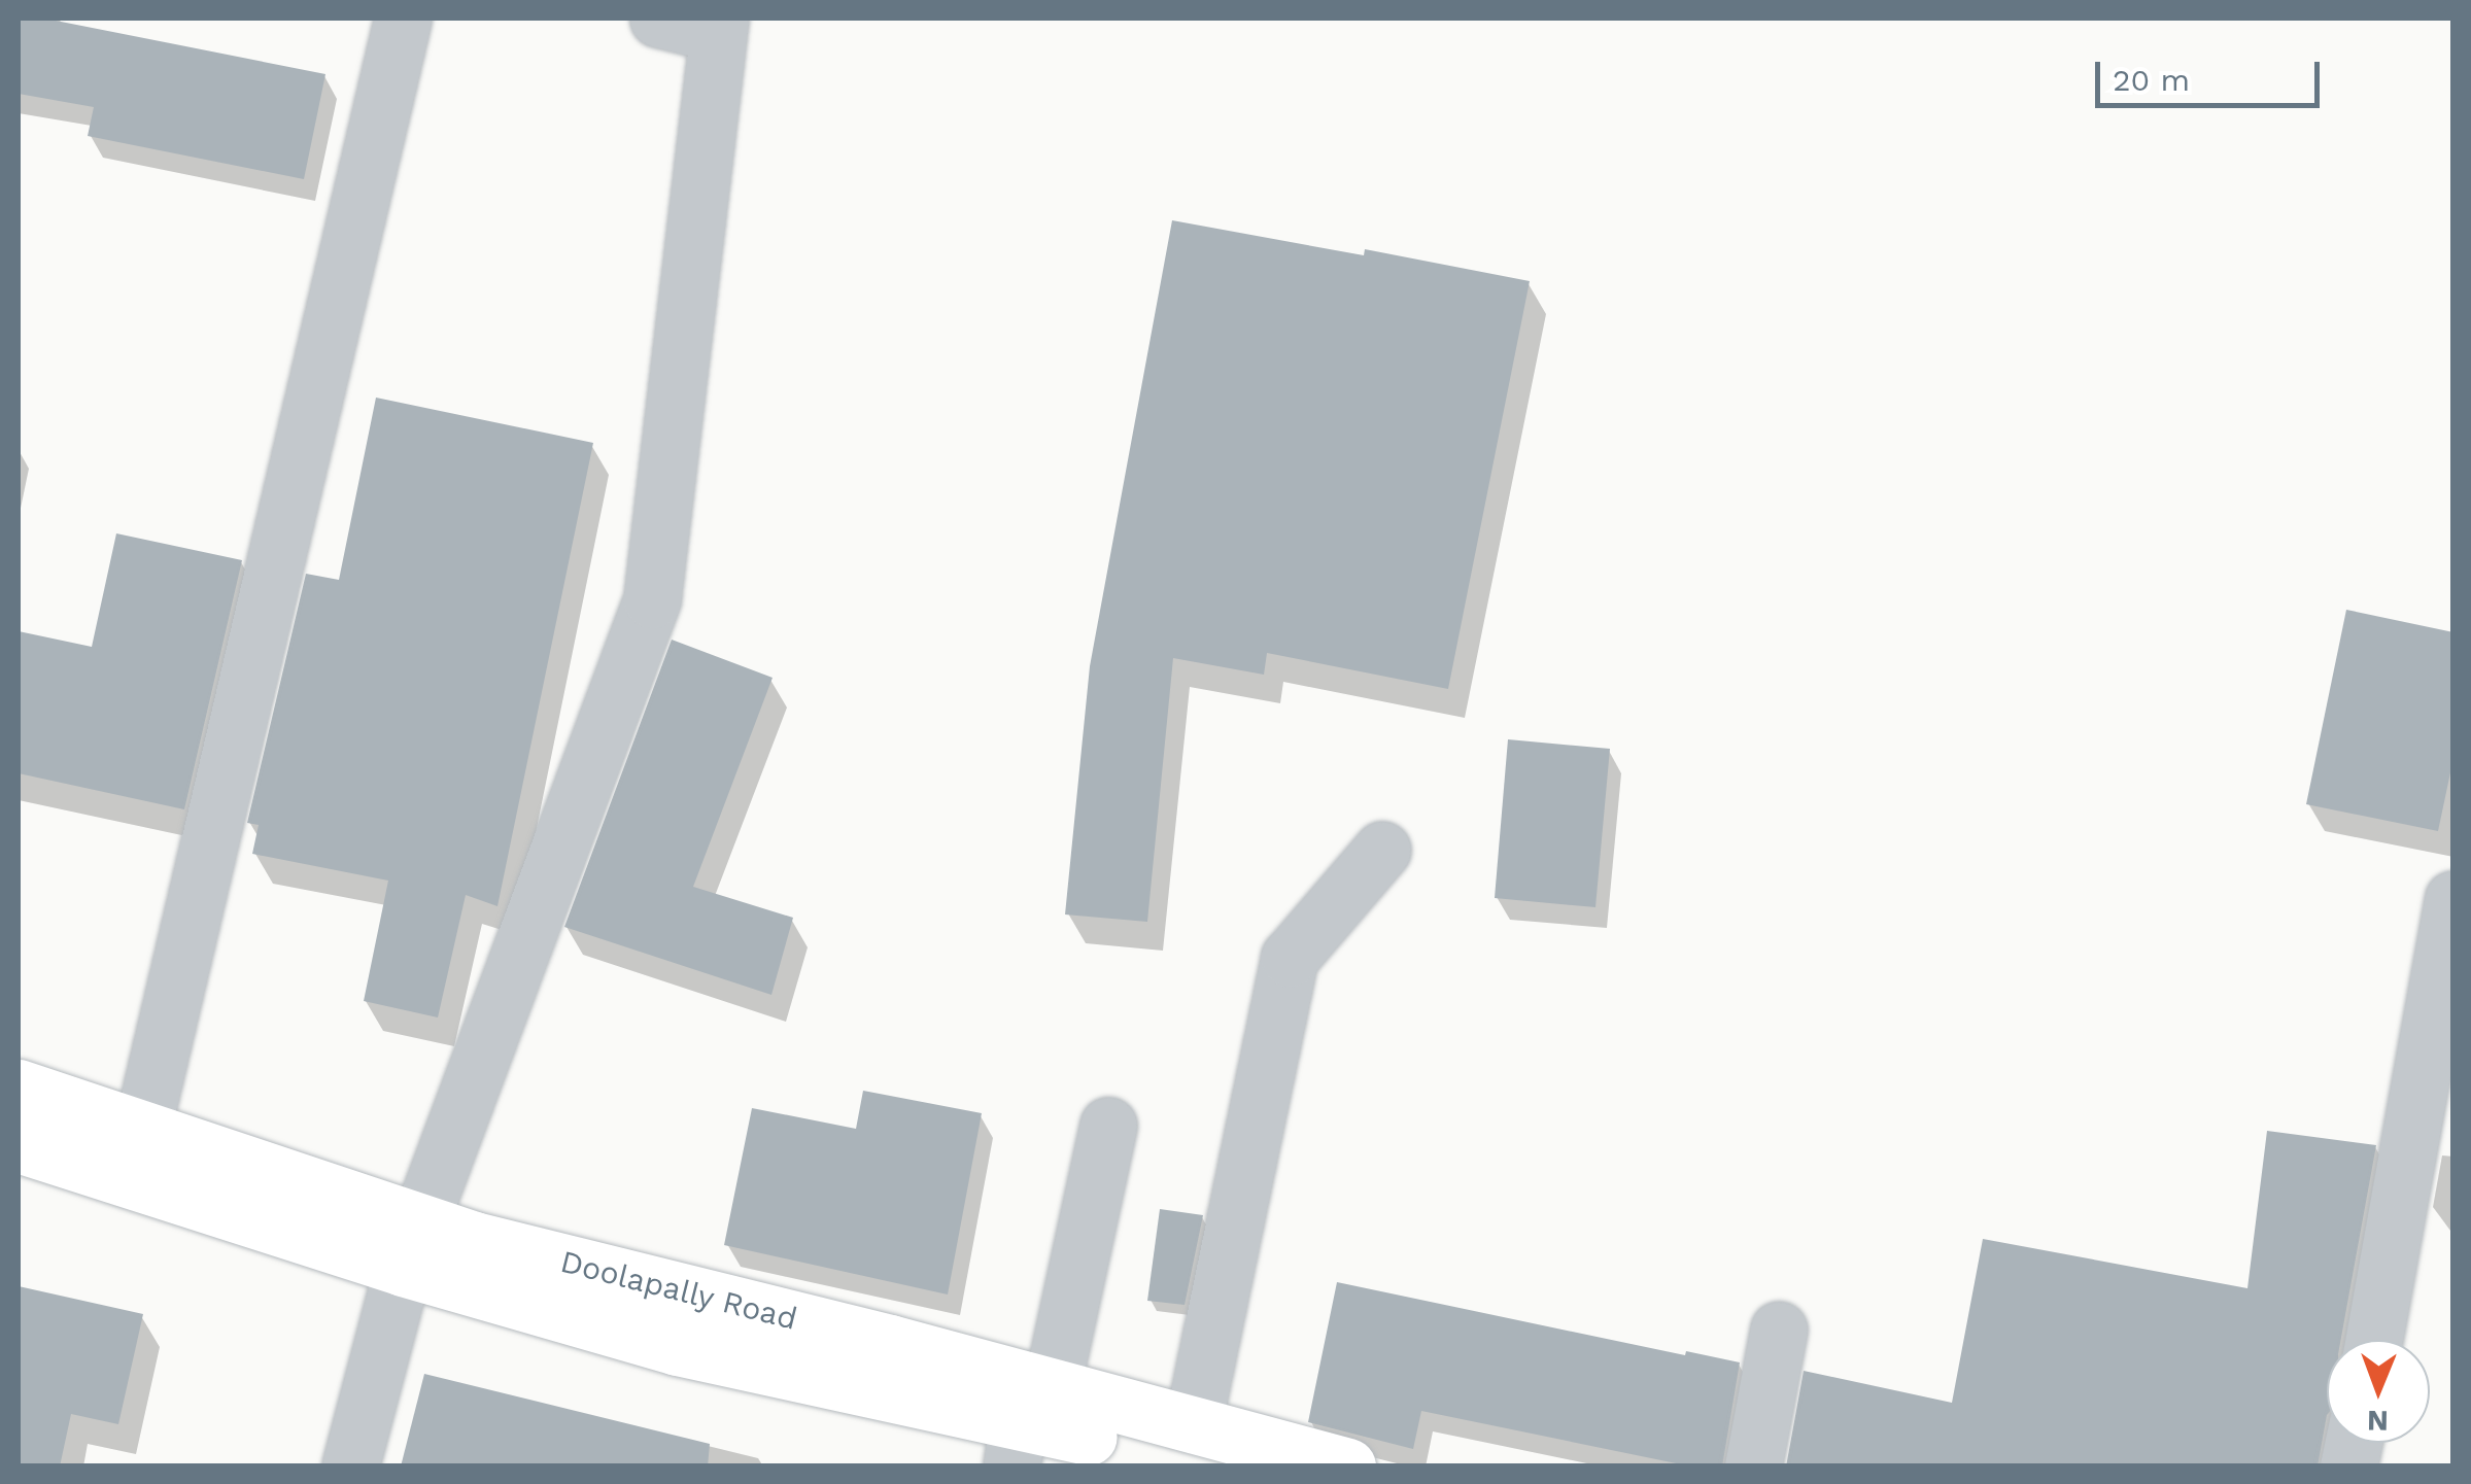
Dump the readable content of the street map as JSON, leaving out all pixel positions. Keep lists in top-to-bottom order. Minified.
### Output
{"streets":{"main road":["Doolapally Road"]},"scale_bar":"20 m","north":"bottom"}
